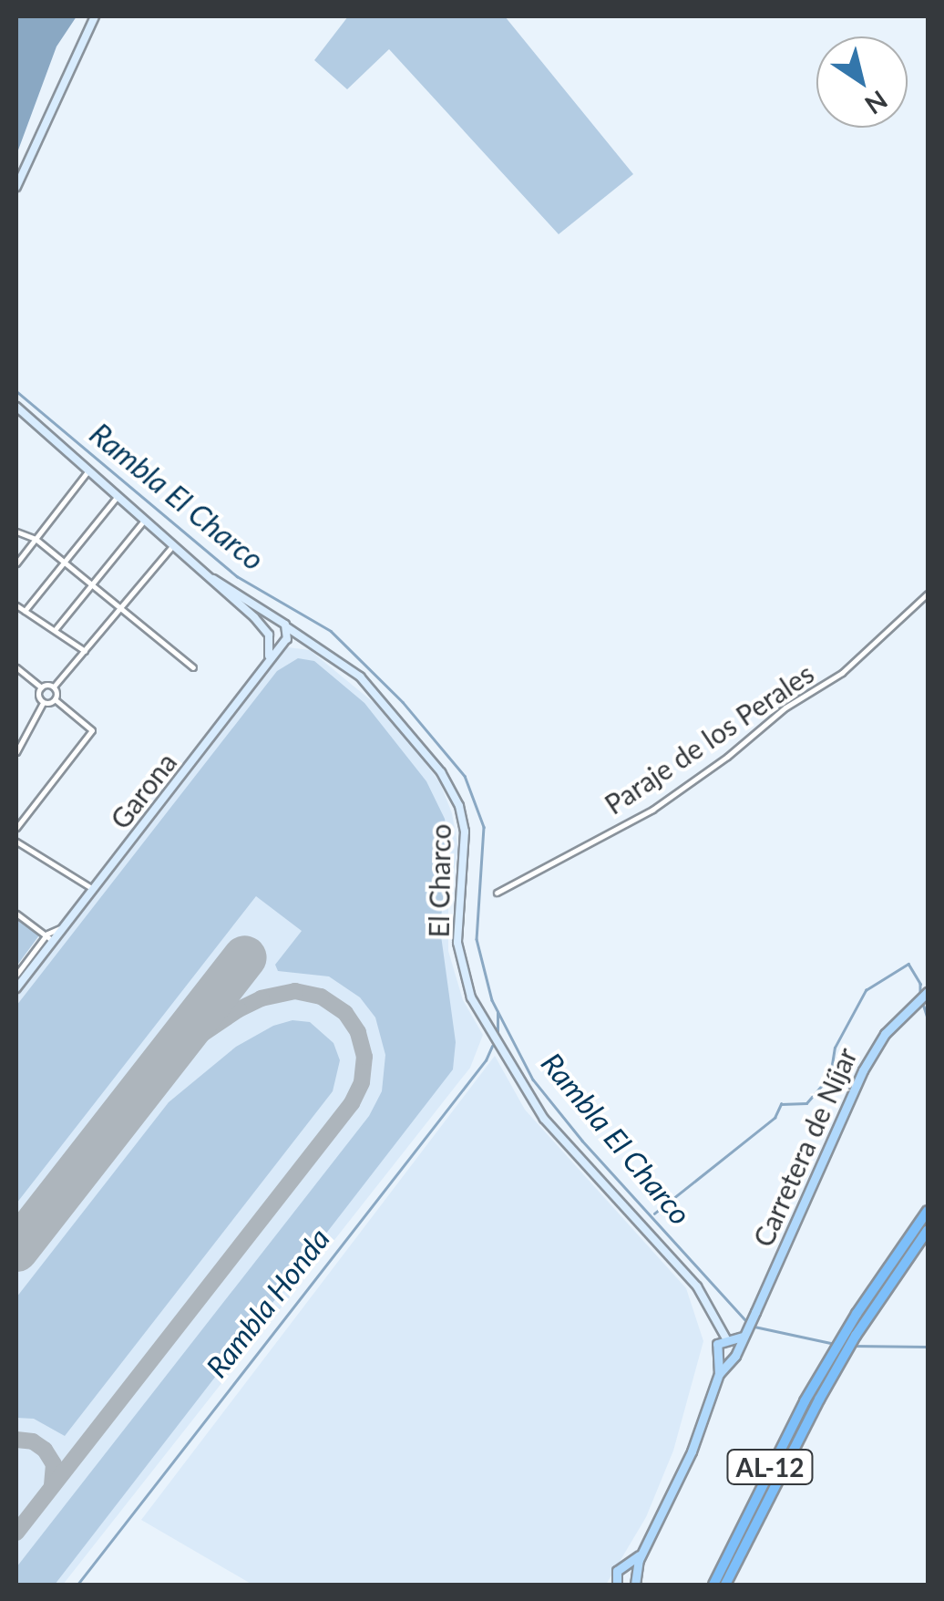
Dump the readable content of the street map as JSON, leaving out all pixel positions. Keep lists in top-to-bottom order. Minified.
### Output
{"streets":{"highway":["AL-12"],"main road":["Garona","El Charco","Carretera de Níjar"],"street":["Paraje de los Perales"]},"crossings":[["El Charco","Carretera de Níjar"]],"water":["Rambla El Charco","Rambla Honda"],"north":"bottom right"}
